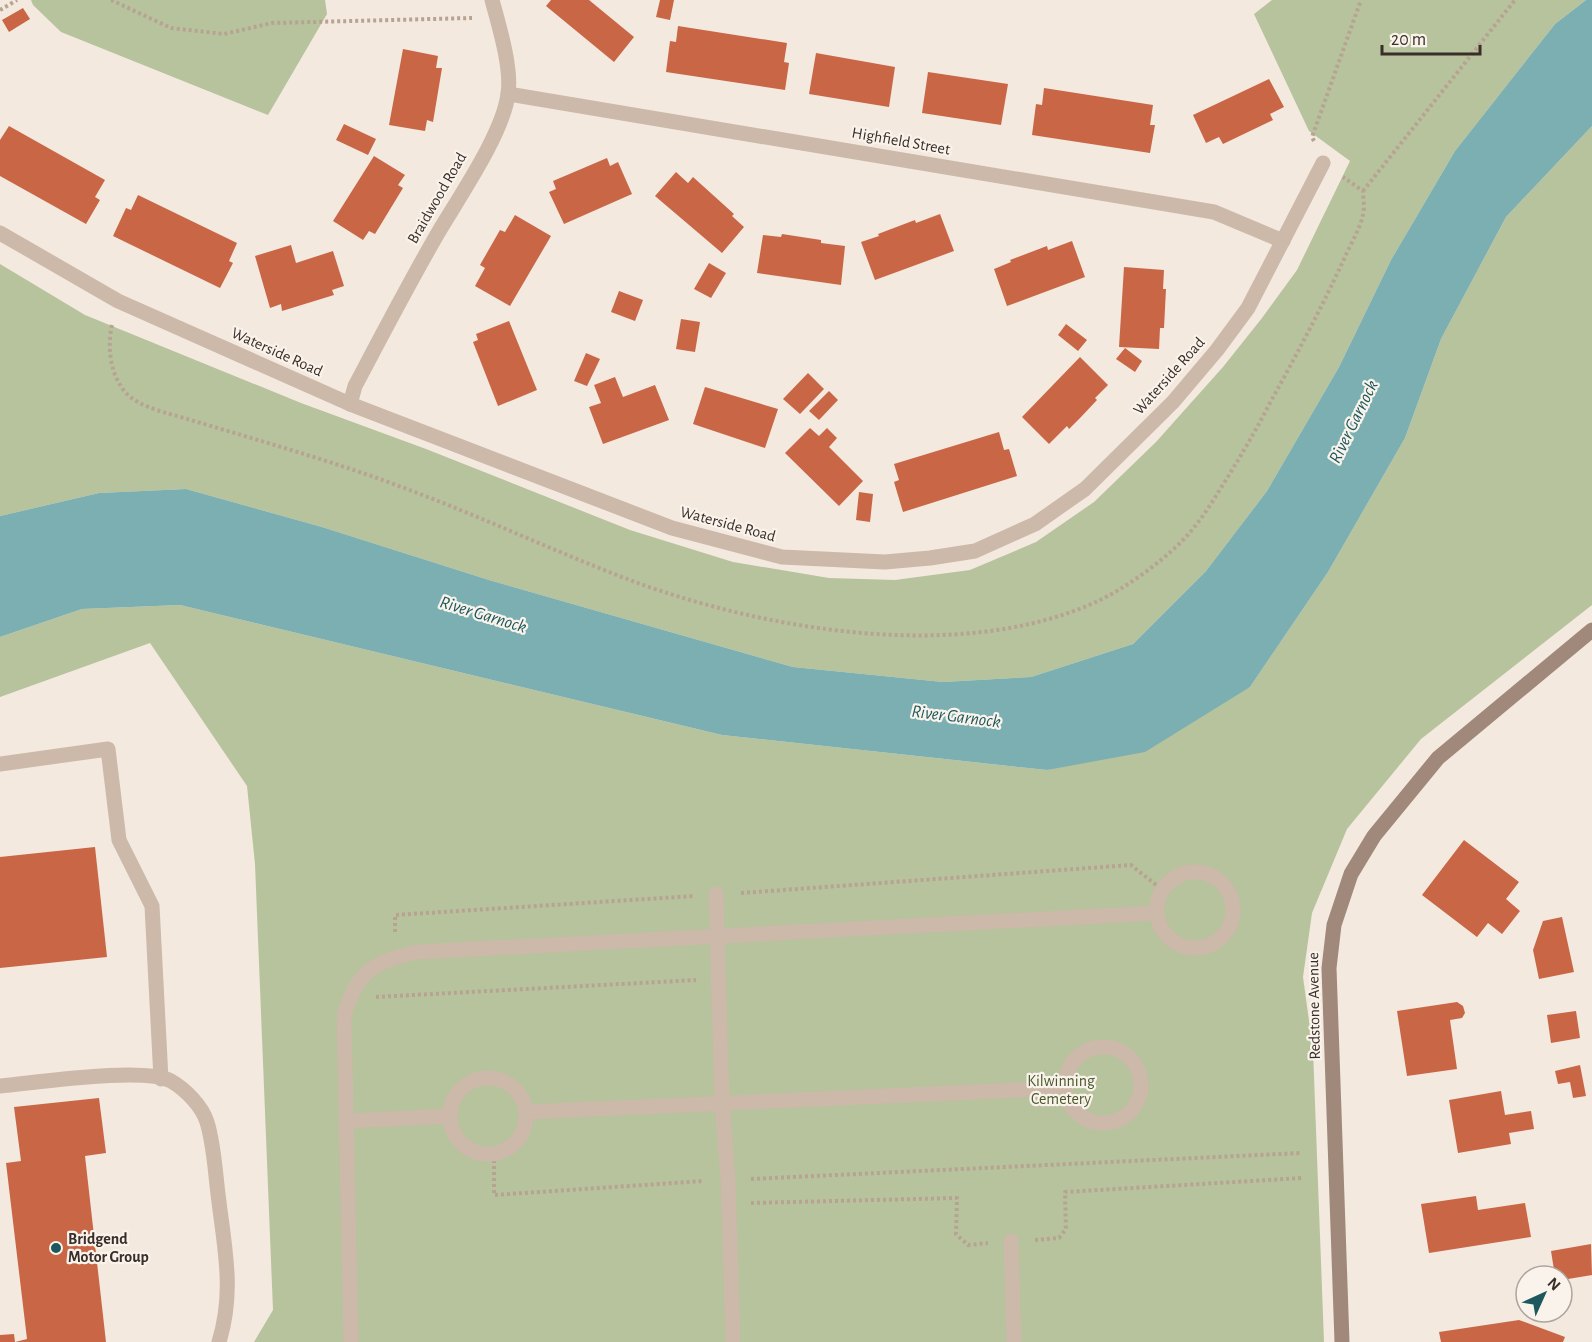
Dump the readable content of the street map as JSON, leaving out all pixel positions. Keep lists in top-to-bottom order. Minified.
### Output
{"streets":{"street":["Highfield Street","Braidwood Road","Waterside Road","Redstone Avenue"]},"crossings":[["Highfield Street","Braidwood Road"],["Highfield Street","Waterside Road"],["Braidwood Road","Waterside Road"]],"water":["River Garnock"],"parks":["Kilwinning Cemetery"],"places":["Bridgend Motor Group"],"scale_bar":"20 m","north":"top right"}
